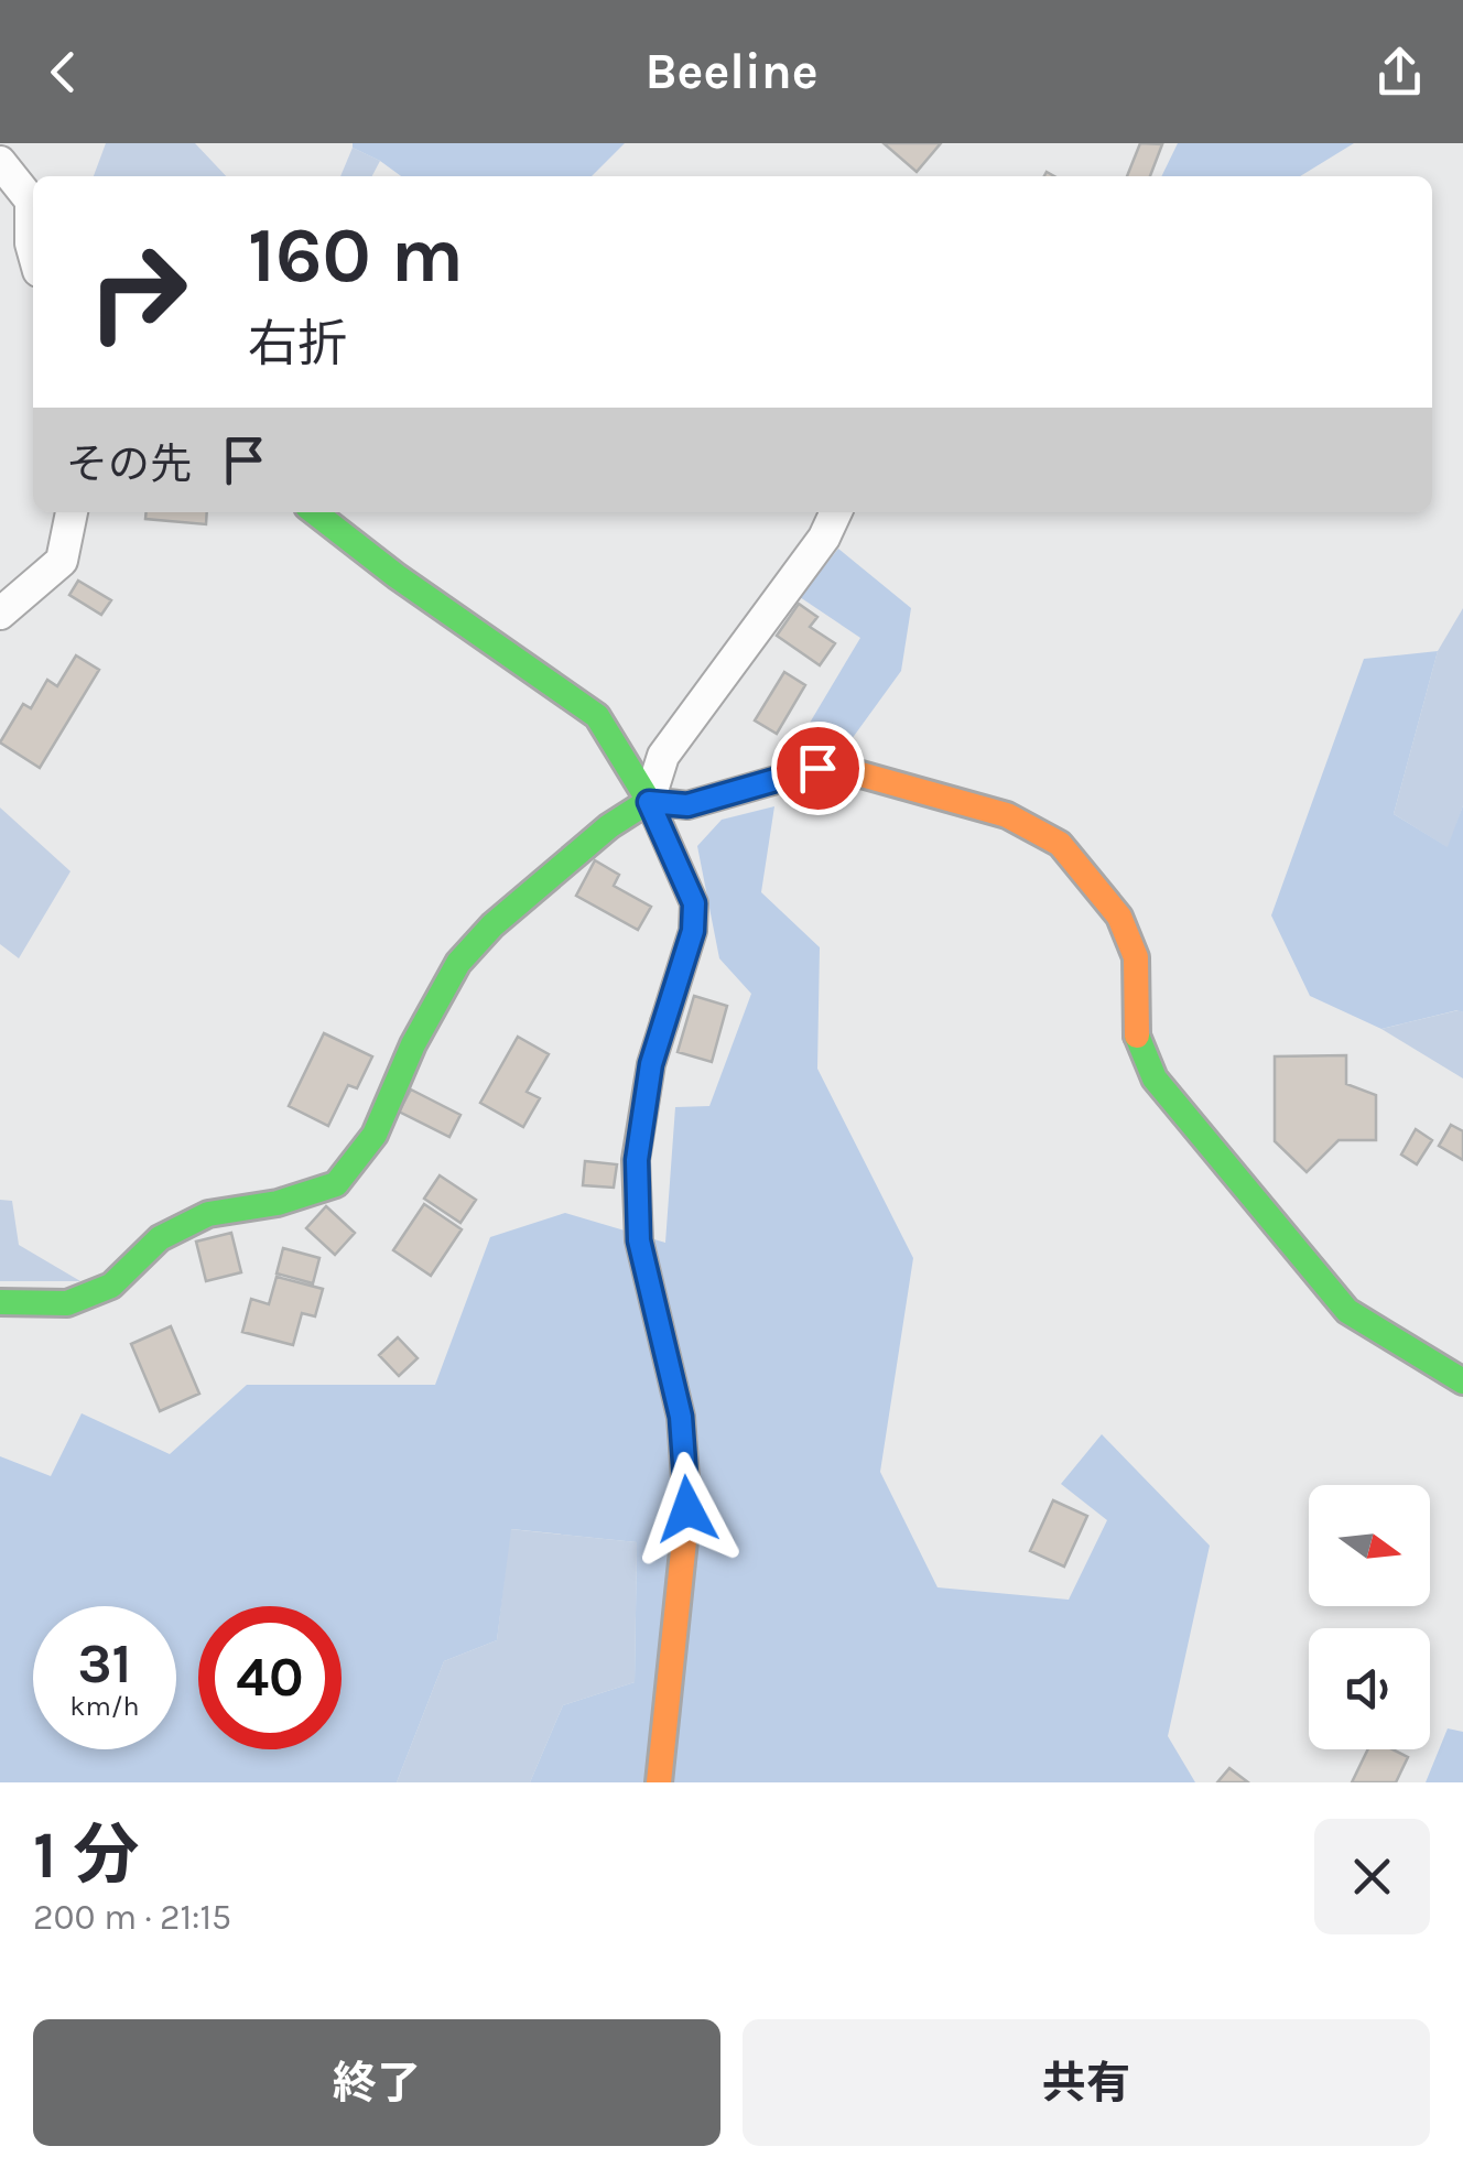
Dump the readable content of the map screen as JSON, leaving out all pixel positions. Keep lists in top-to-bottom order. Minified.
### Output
{"north":"right","page":{"header":"Beeline","turn":["160 m","右折"],"then":"その先","speed":"31 km/h","limit":"40","heading":["1 分","200 m · 21:15"],"buttons":["終了","共有"]}}
